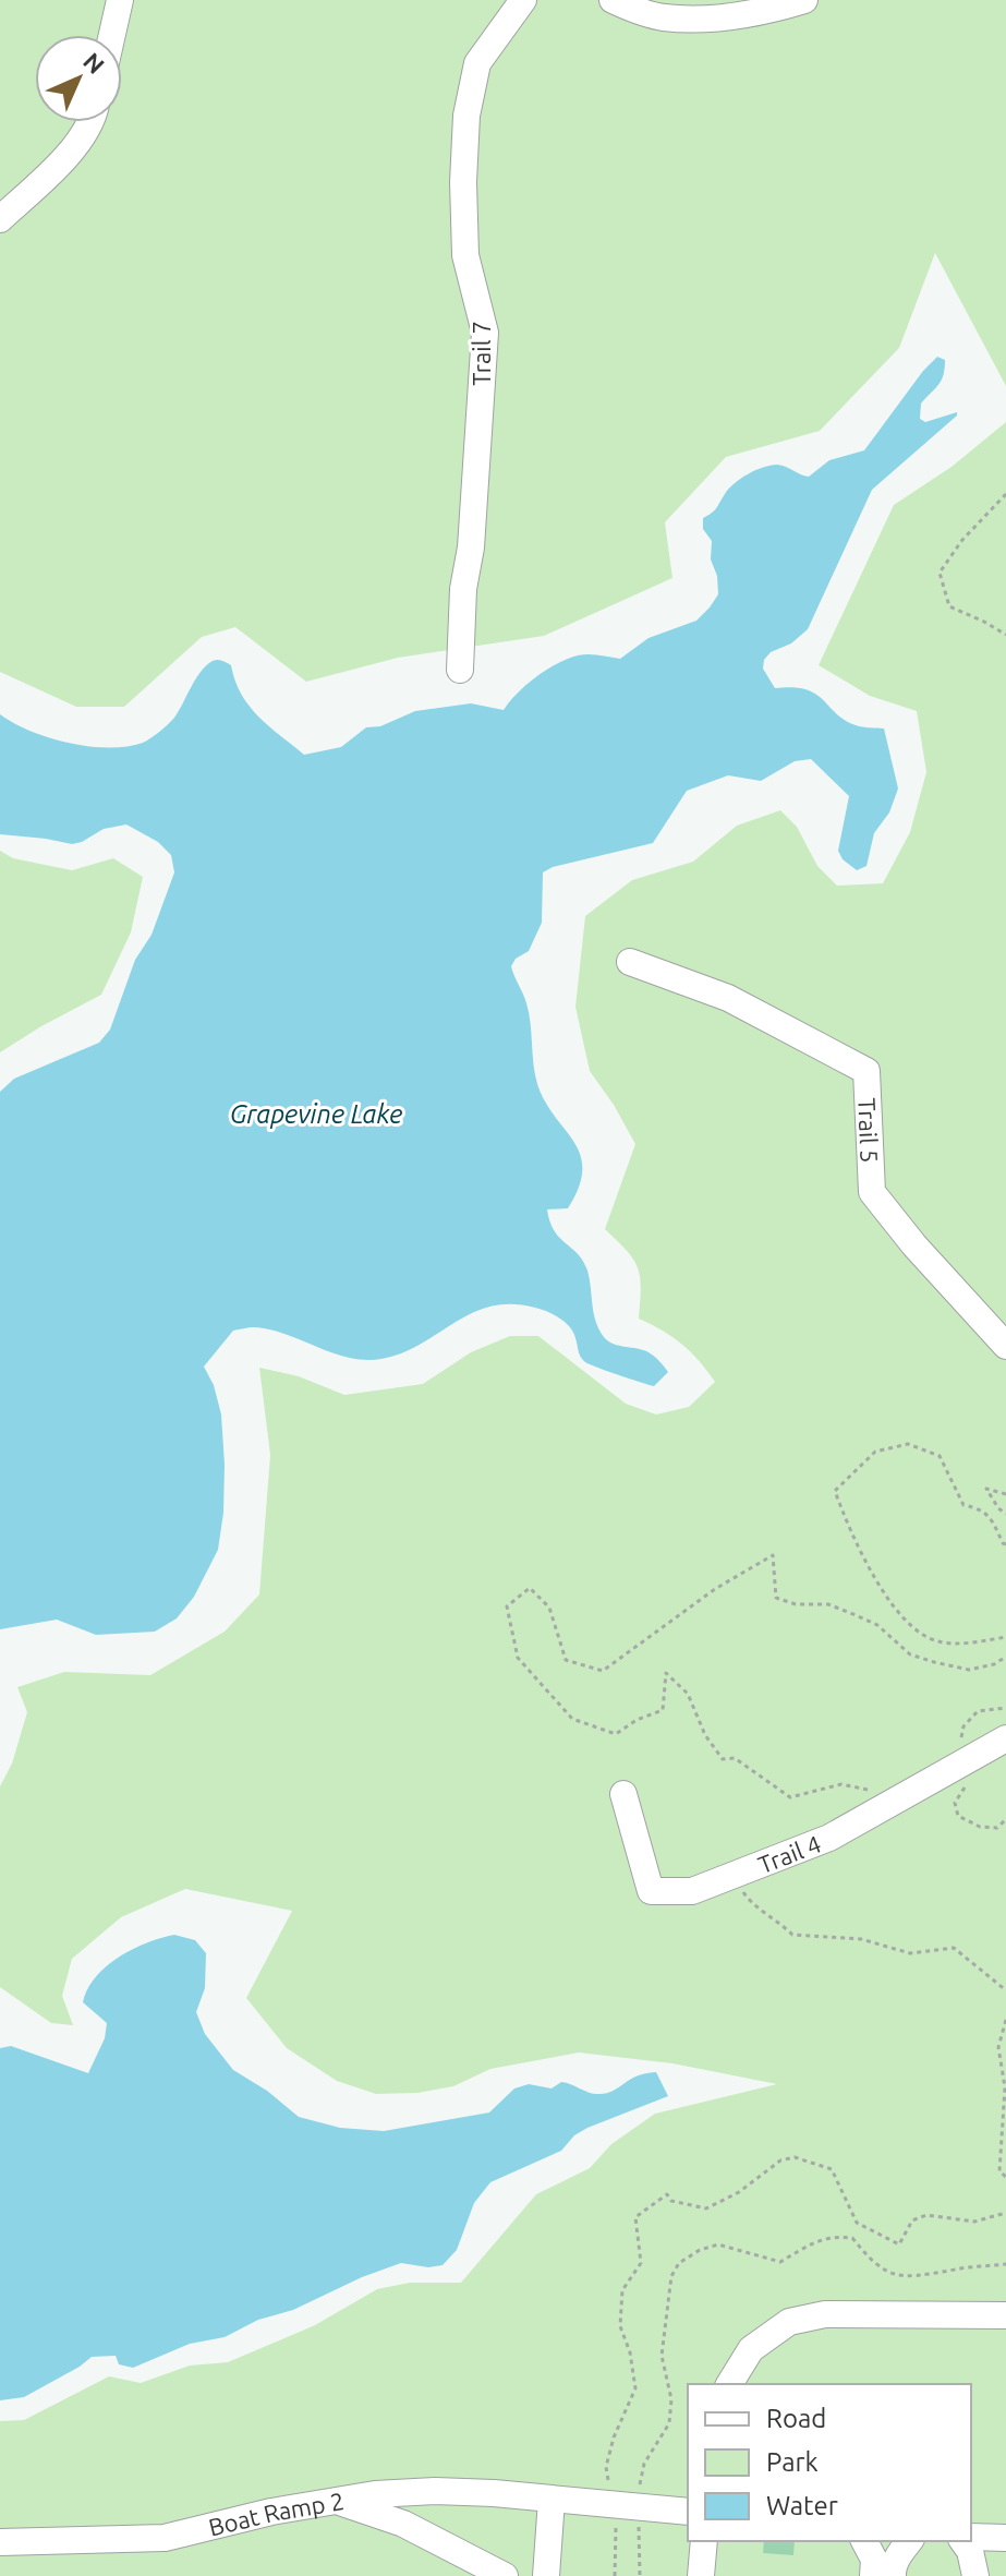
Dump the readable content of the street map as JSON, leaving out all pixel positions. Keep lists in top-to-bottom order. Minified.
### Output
{"streets":{"lane":["Trail 7","Trail 5","Trail 4","Boat Ramp 2"]},"water":["Grapevine Lake"],"legend":["Road","Park","Water"],"north":"top right"}
